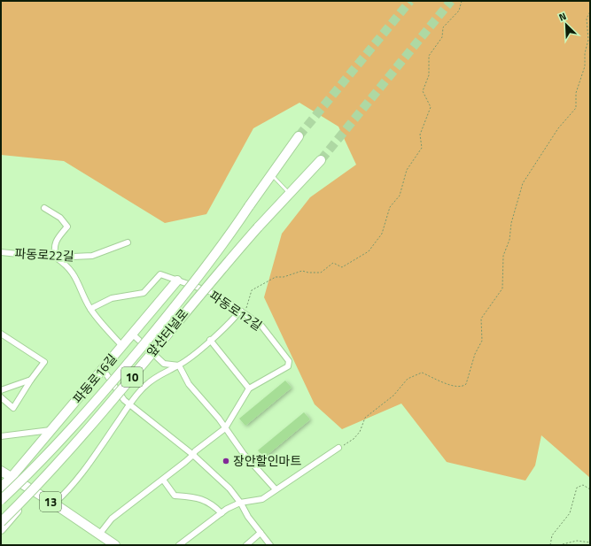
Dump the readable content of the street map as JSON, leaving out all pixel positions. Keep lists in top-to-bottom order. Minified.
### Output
{"streets":{"main road":["앞산터널로","10","파동로16길","13"],"street":["파동로22길","파동로12길"]},"crossings":[["파동로12길","파동로16길"],["파동로12길","13"],["파동로16길","13"]],"places":["장안할인마트"],"north":"top left"}
